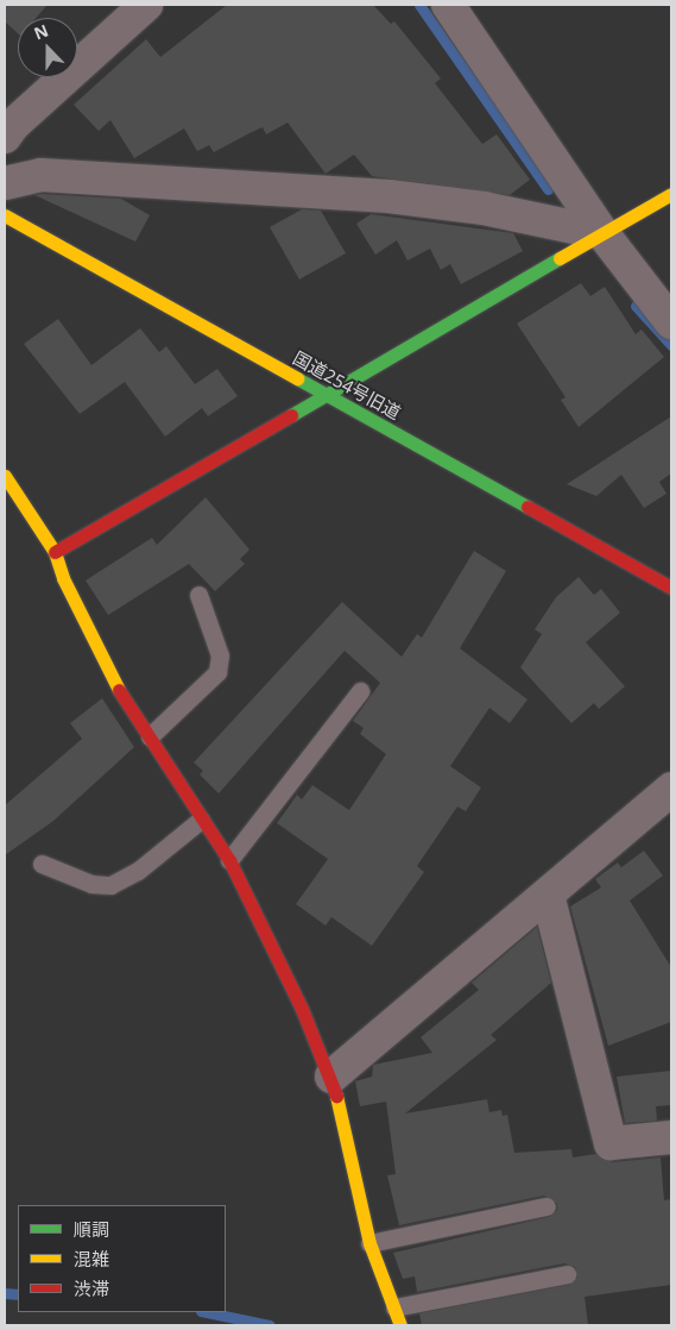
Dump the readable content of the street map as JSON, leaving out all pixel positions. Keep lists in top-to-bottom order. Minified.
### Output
{"streets":{"street":["国道254号旧道"]},"legend":["順調","混雑","渋滞"],"north":"top"}
